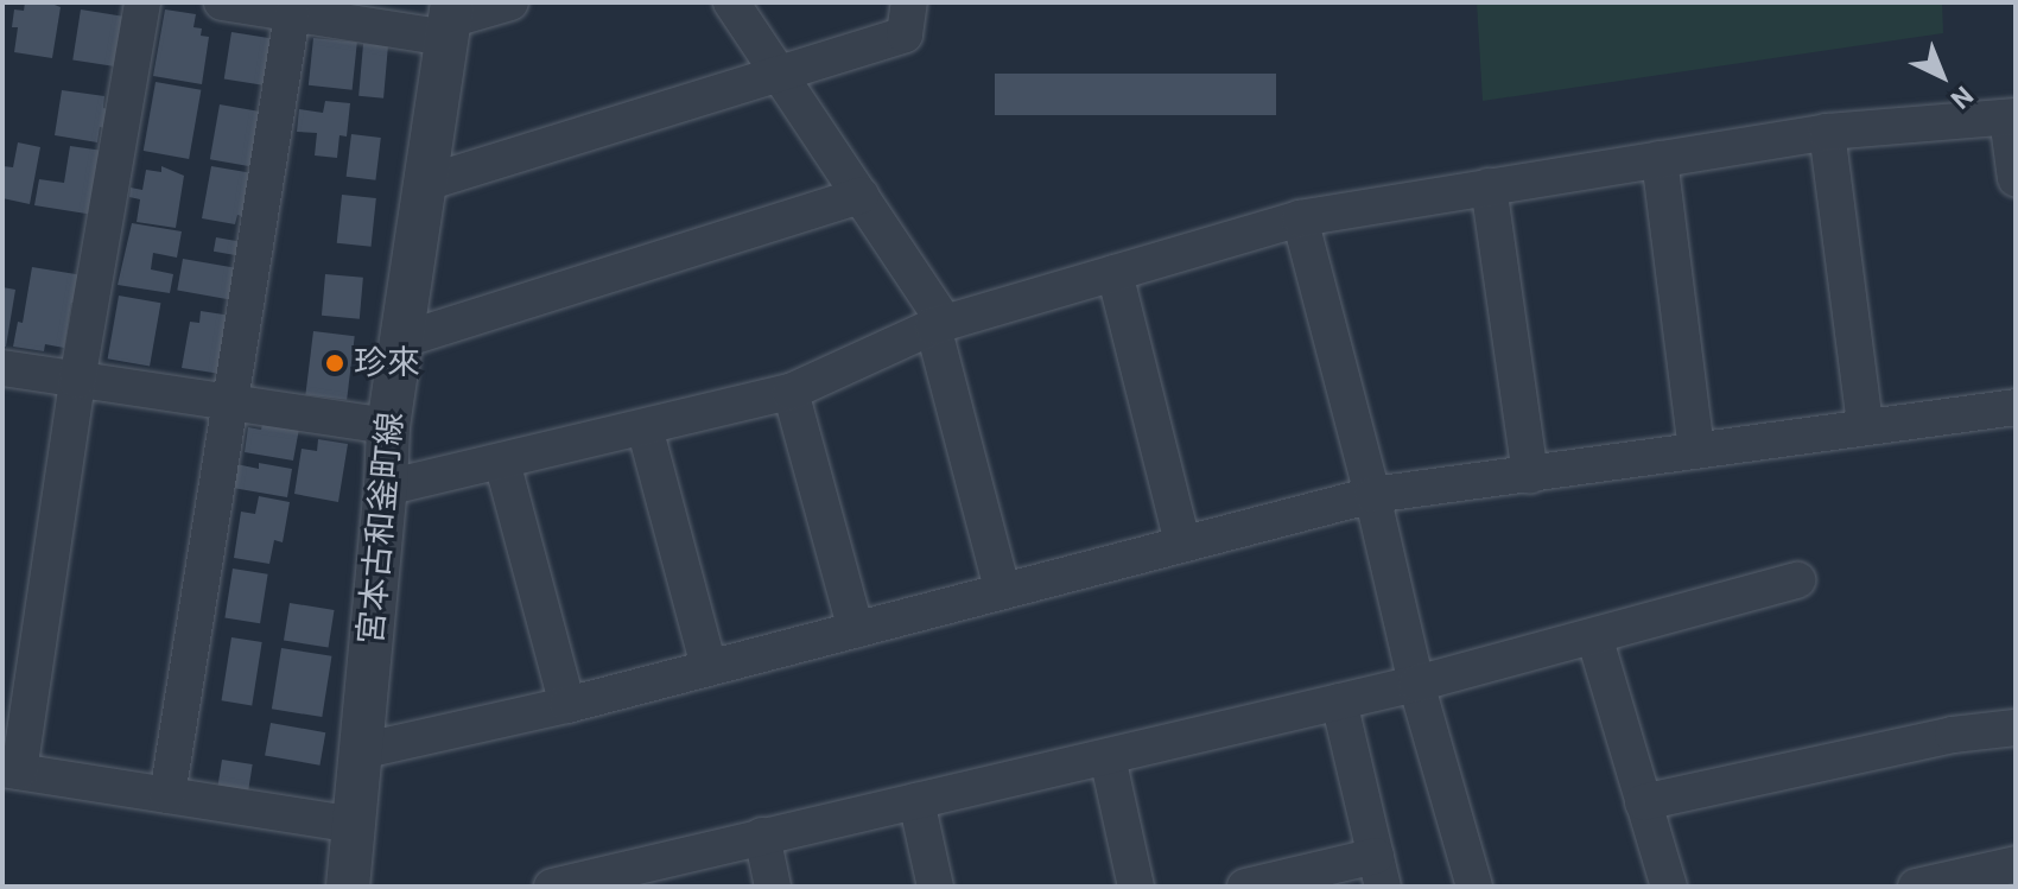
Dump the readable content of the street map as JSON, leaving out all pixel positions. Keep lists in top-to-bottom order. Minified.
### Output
{"streets":{"street":["宮本古和釜町線"]},"places":["珍來"],"north":"bottom right"}
